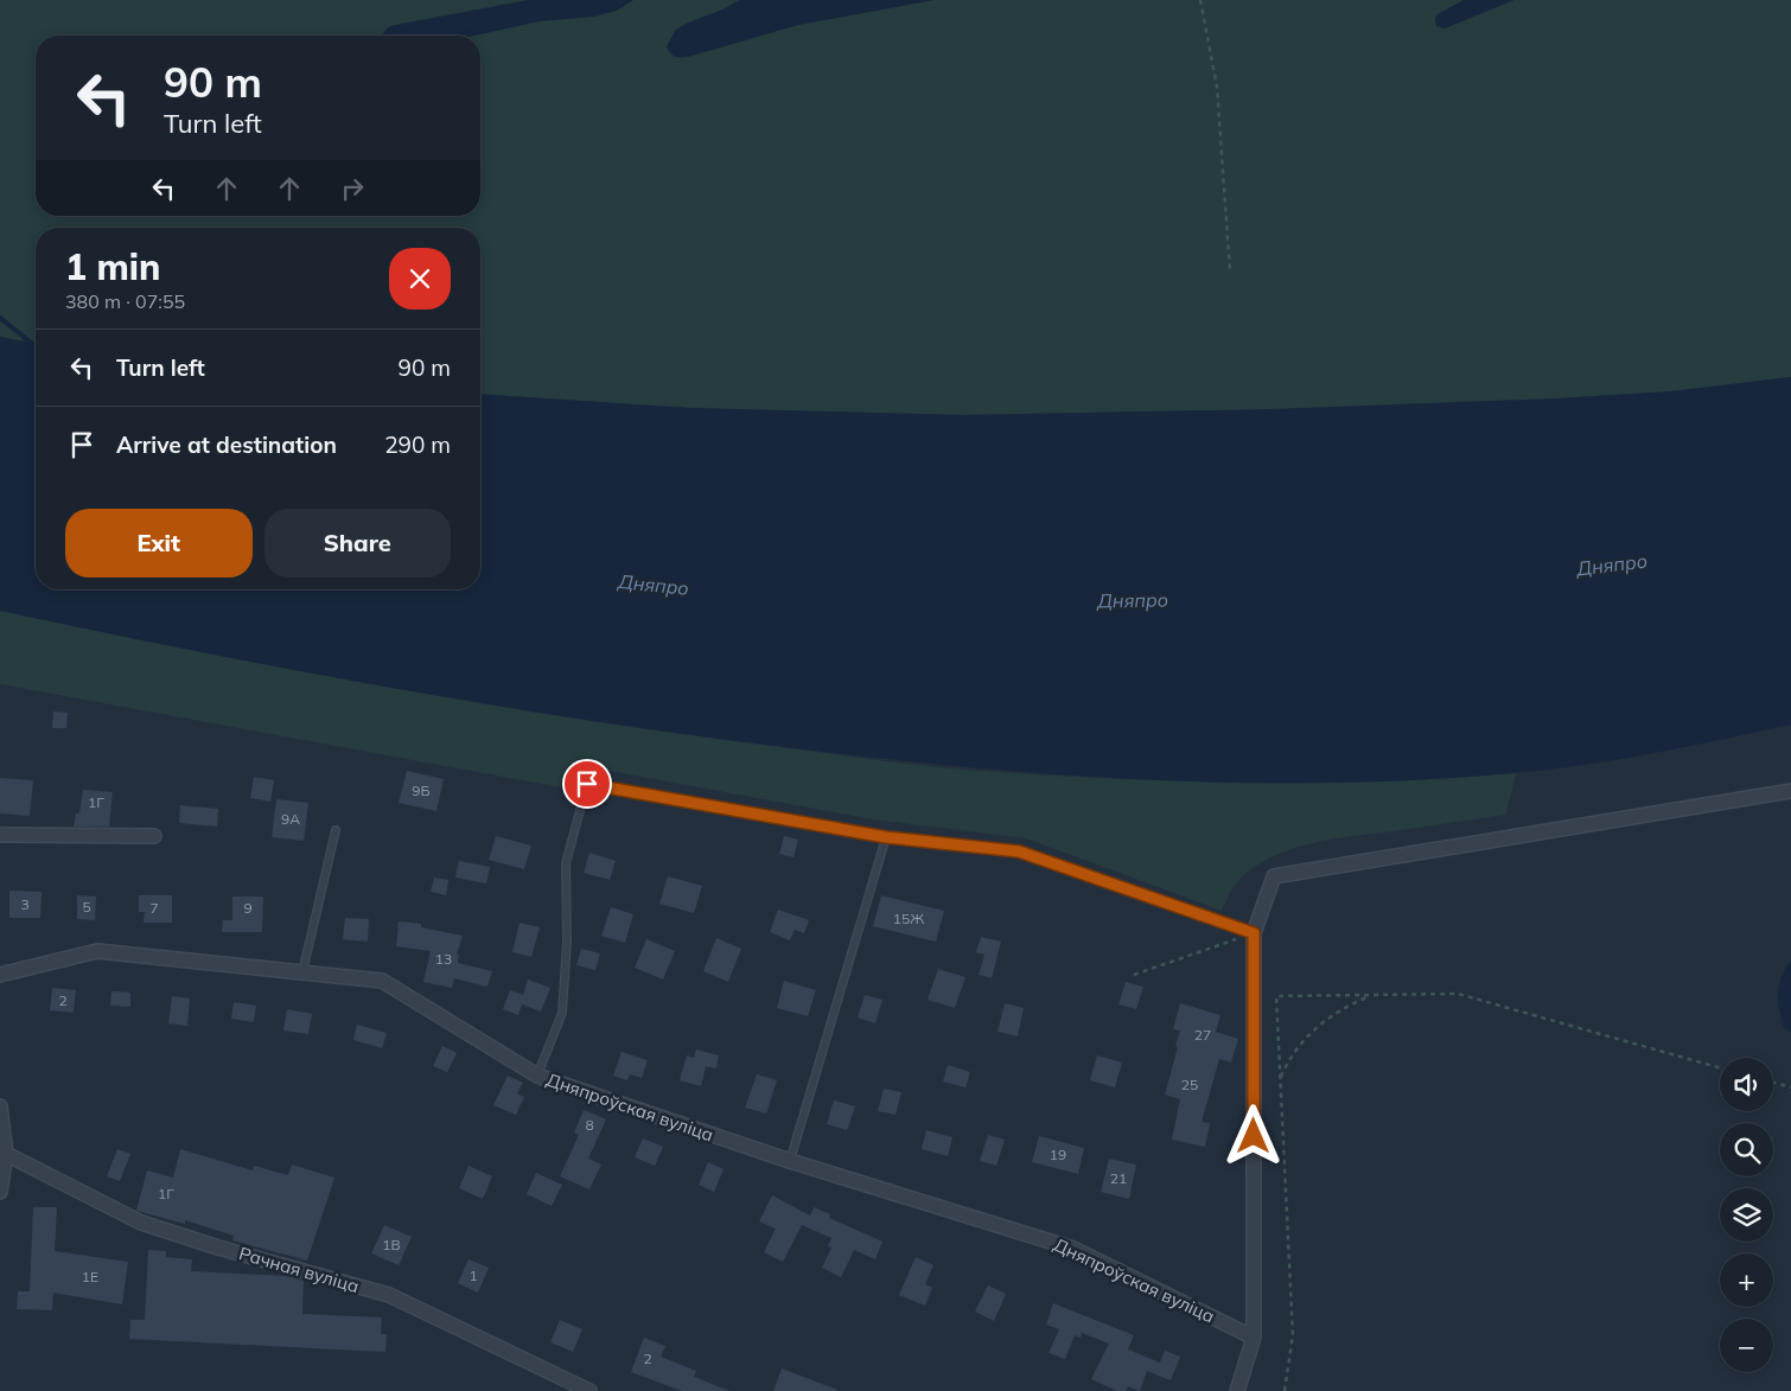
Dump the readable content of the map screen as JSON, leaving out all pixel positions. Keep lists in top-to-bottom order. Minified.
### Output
{"streets":{"street":["Дняпроўская вуліца","Рачная вуліца"]},"water":["Дняпро"],"house_numbers":["9Б","1Г","9А","3","5","7","9","15Ж","13","2","27","25","8","19","21","1Г","1В","1","1Е","2"],"page":{"turn":["90 m","Turn left"],"heading":["1 min","380 m · 07:55"],"list":[{"name":"Turn left","value":"90 m"},{"name":"Arrive at destination","value":"290 m"}],"buttons":["Exit","Share"],"map_buttons":["+","−"]}}
